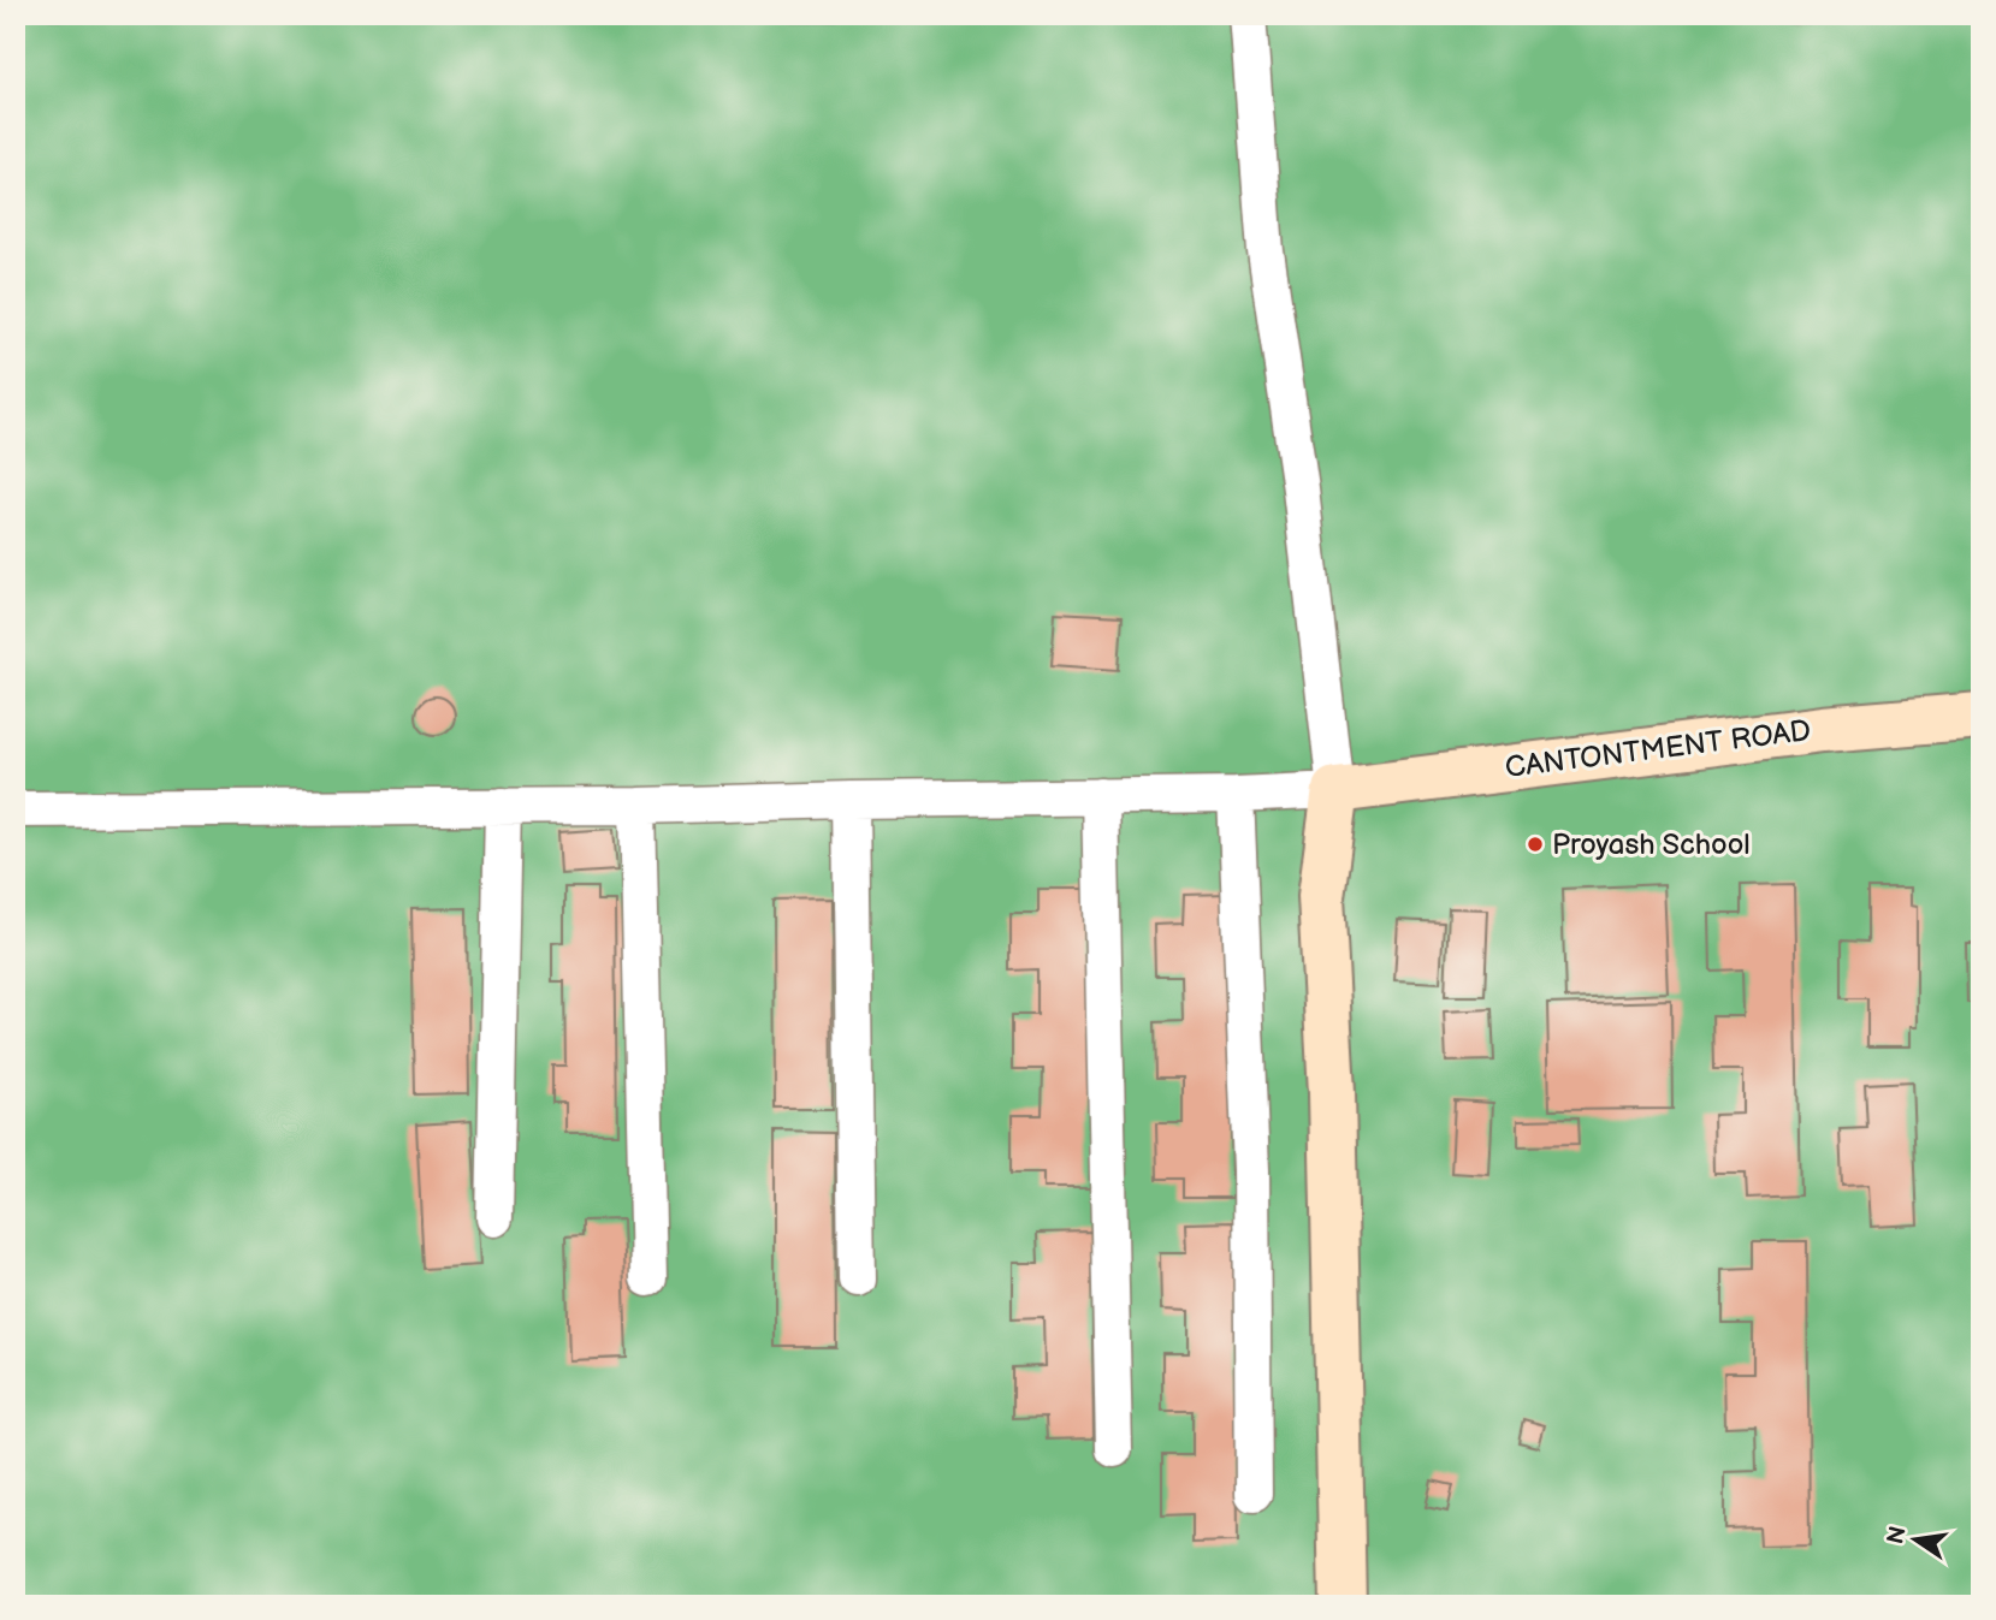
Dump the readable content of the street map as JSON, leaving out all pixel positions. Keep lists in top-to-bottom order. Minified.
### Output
{"streets":{"street":["CANTONTMENT ROAD"]},"places":["Proyash School"],"north":"left"}
